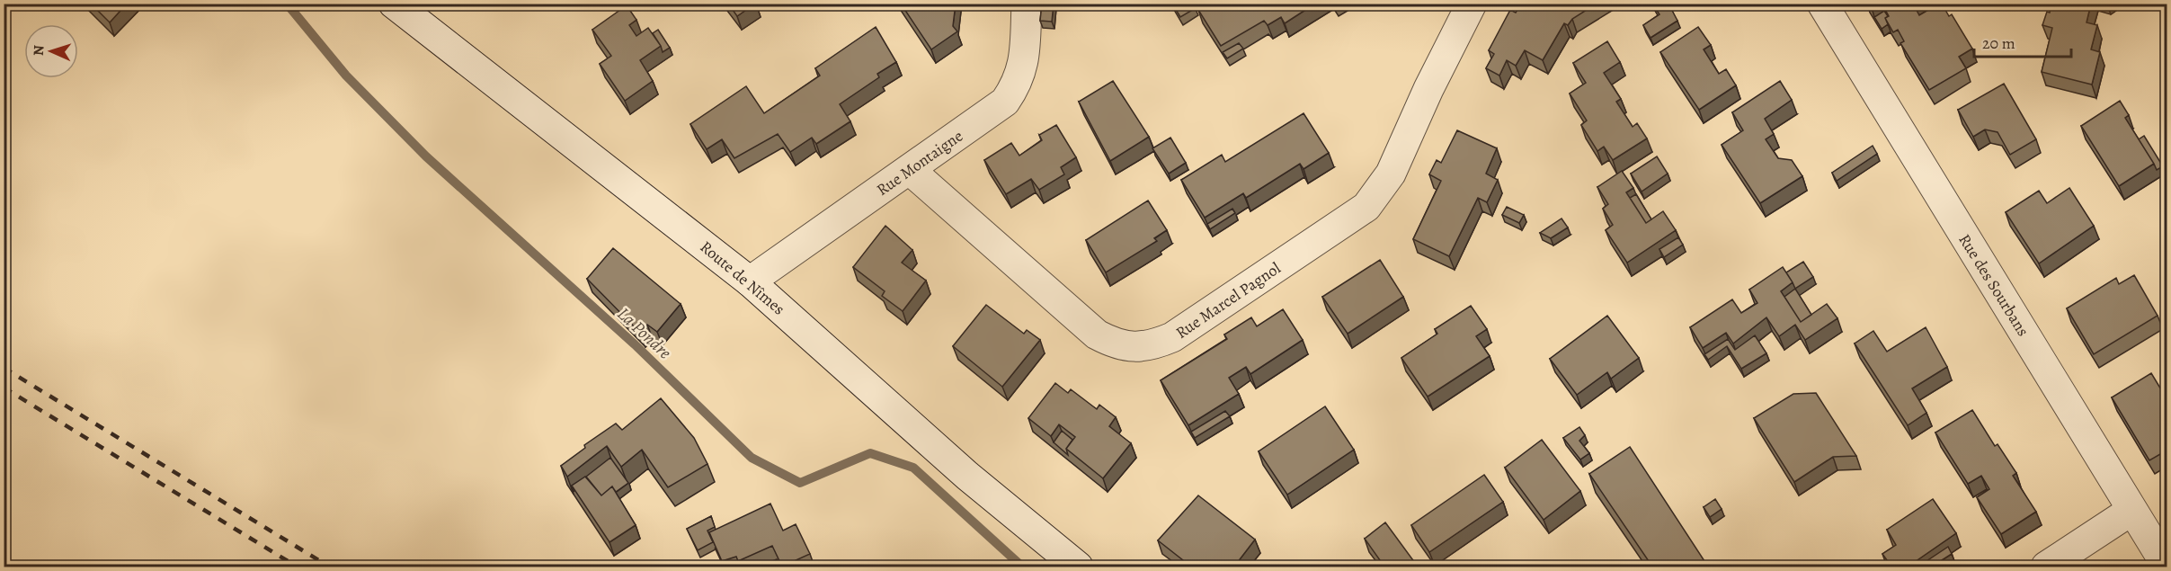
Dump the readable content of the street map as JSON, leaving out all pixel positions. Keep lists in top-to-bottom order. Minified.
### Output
{"streets":{"street":["Rue Montaigne","Route de Nîmes","Rue des Sourbans","Rue Marcel Pagnol"]},"crossings":[["Rue Montaigne","Route de Nîmes"],["Rue Montaigne","Rue Marcel Pagnol"]],"water":["La Pondre"],"scale_bar":"20 m","north":"left"}
